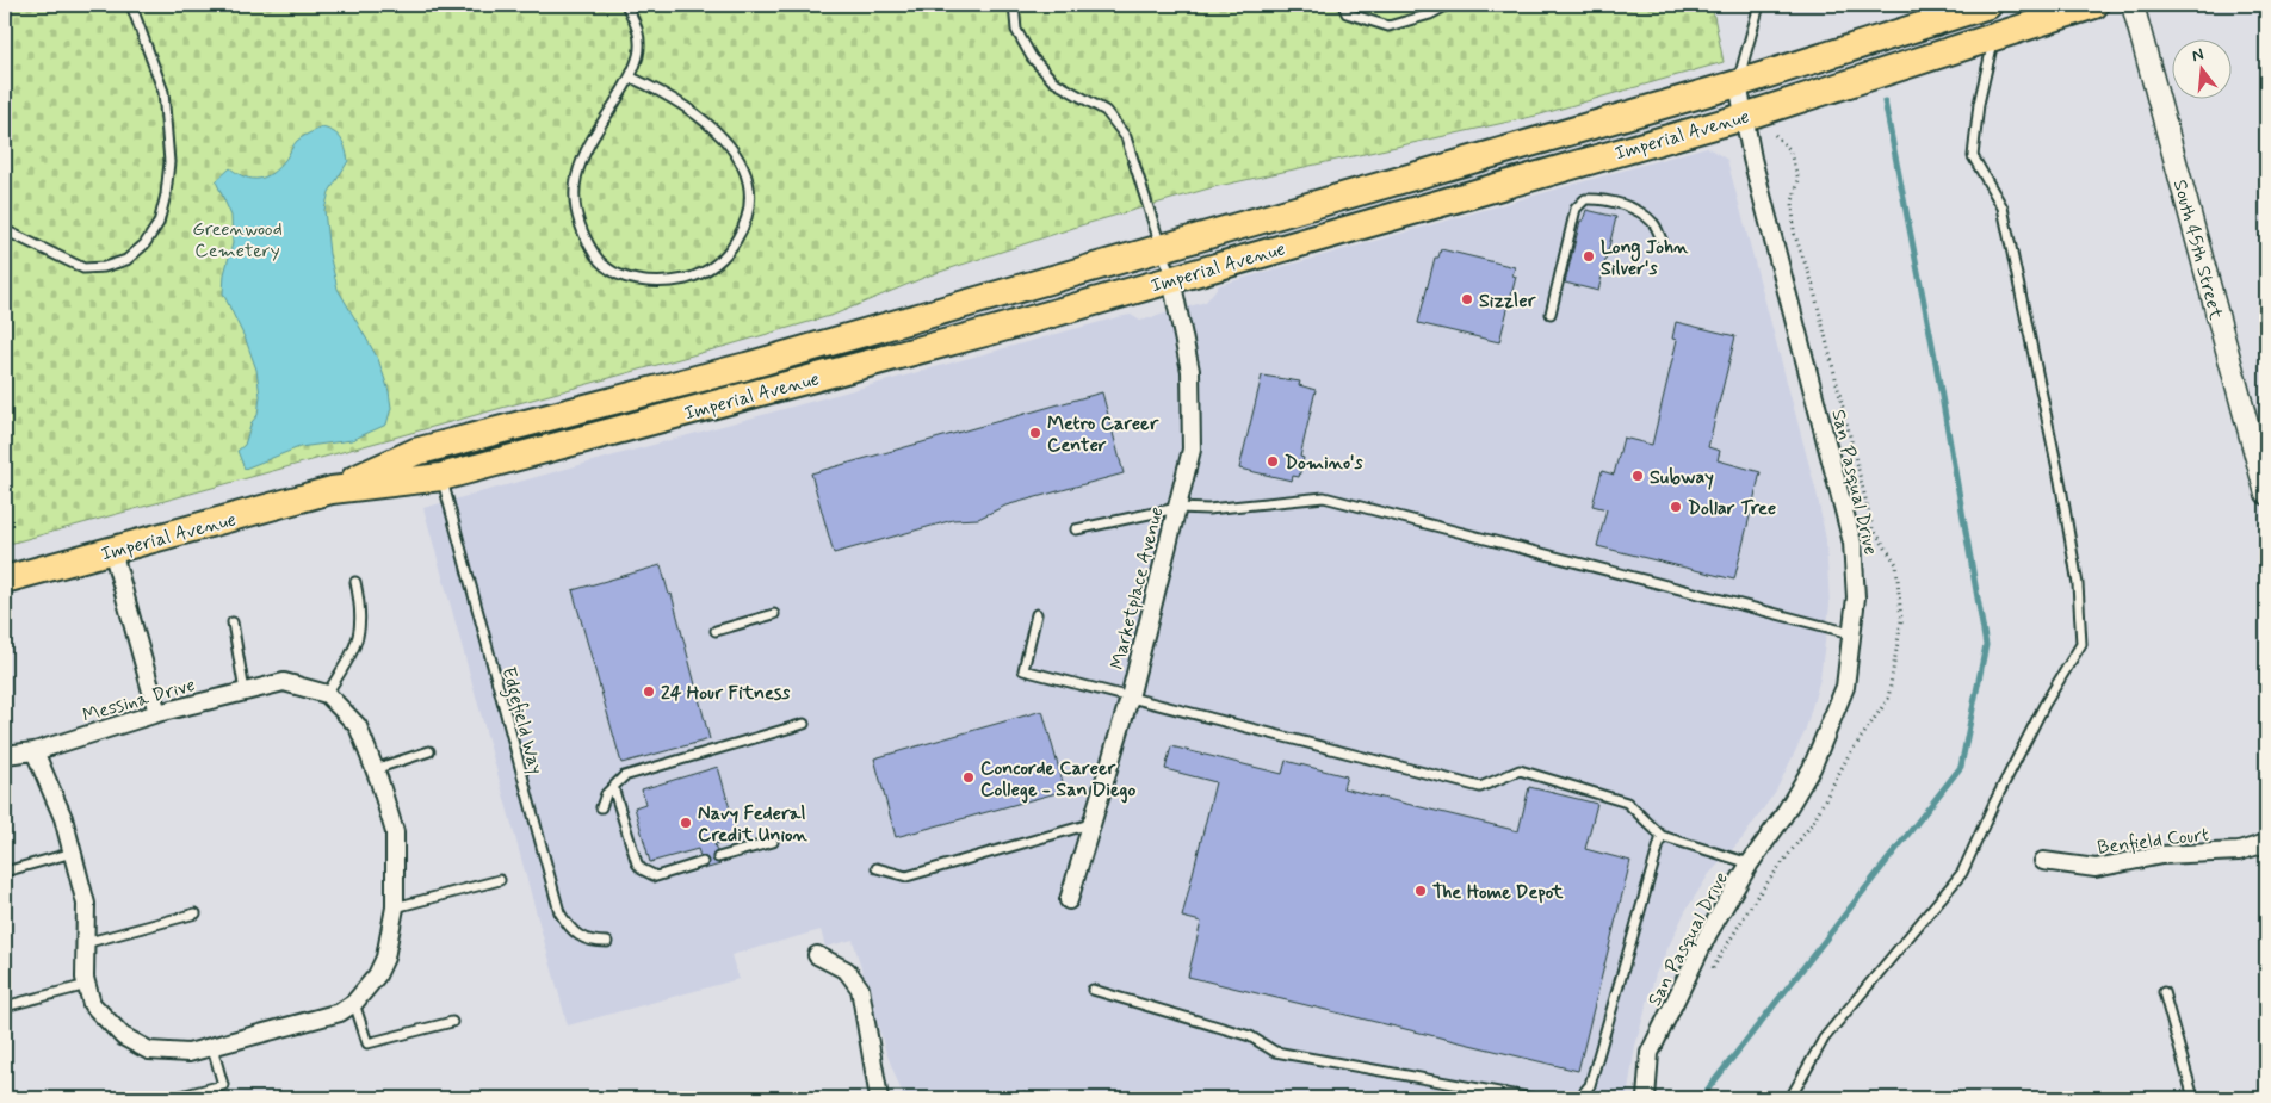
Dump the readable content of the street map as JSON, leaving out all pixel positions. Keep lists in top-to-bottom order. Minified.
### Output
{"streets":{"main road":["Imperial Avenue"],"street":["South 45th Street","San Pasqual Drive","Marketplace Avenue","Messina Drive","Benfield Court"],"lane":["Edgefield Way"]},"crossings":[["Imperial Avenue","San Pasqual Drive"],["Imperial Avenue","Marketplace Avenue"],["Imperial Avenue","Edgefield Way"]],"parks":["Greenwood Cemetery"],"places":["Long John Silver's","Sizzler","Metro Career Center","Domino's","Subway","Dollar Tree","24 Hour Fitness","Concorde Career College - San Diego","Navy Federal Credit Union","The Home Depot"],"north":"top"}
